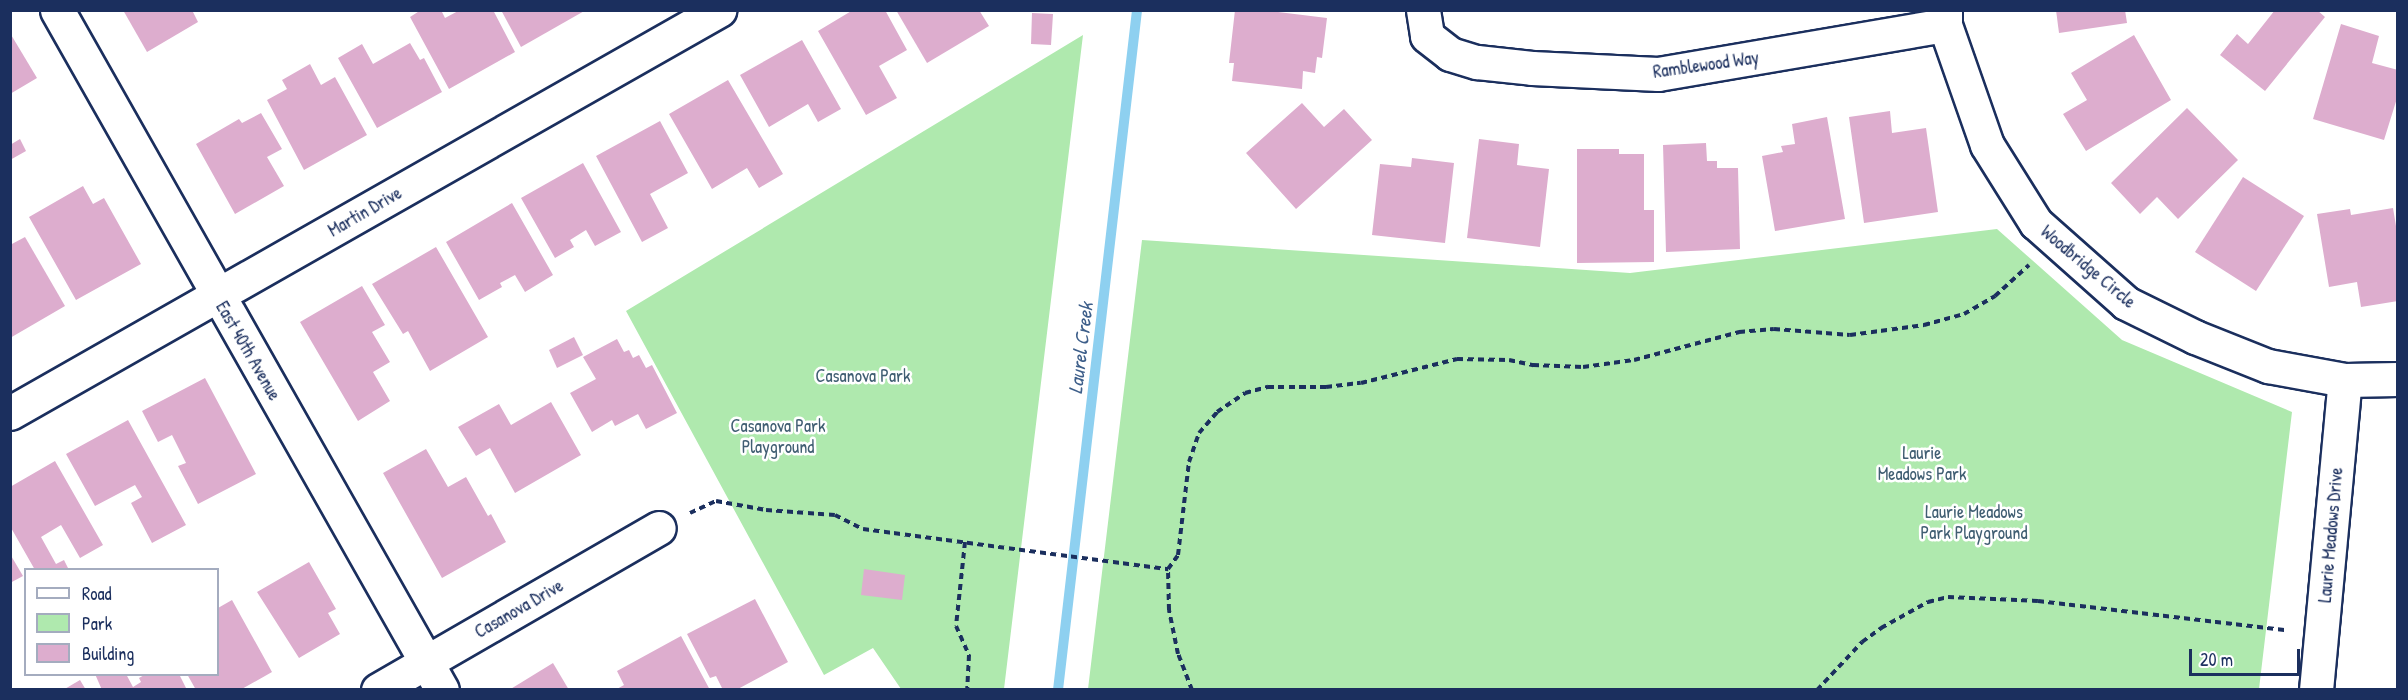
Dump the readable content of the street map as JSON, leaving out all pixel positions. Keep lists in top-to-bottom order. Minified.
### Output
{"streets":{"street":["Ramblewood Way","Martin Drive","Woodbridge Circle","East 40th Avenue","Laurie Meadows Drive","Casanova Drive"]},"crossings":[["Ramblewood Way","Woodbridge Circle"],["Martin Drive","East 40th Avenue"],["Woodbridge Circle","Laurie Meadows Drive"],["East 40th Avenue","Casanova Drive"]],"water":["Laurel Creek"],"parks":["Casanova Park","Casanova Park Playground","Laurie Meadows Park","Laurie Meadows Park Playground"],"legend":["Road","Park","Building"],"scale_bar":"20 m"}
